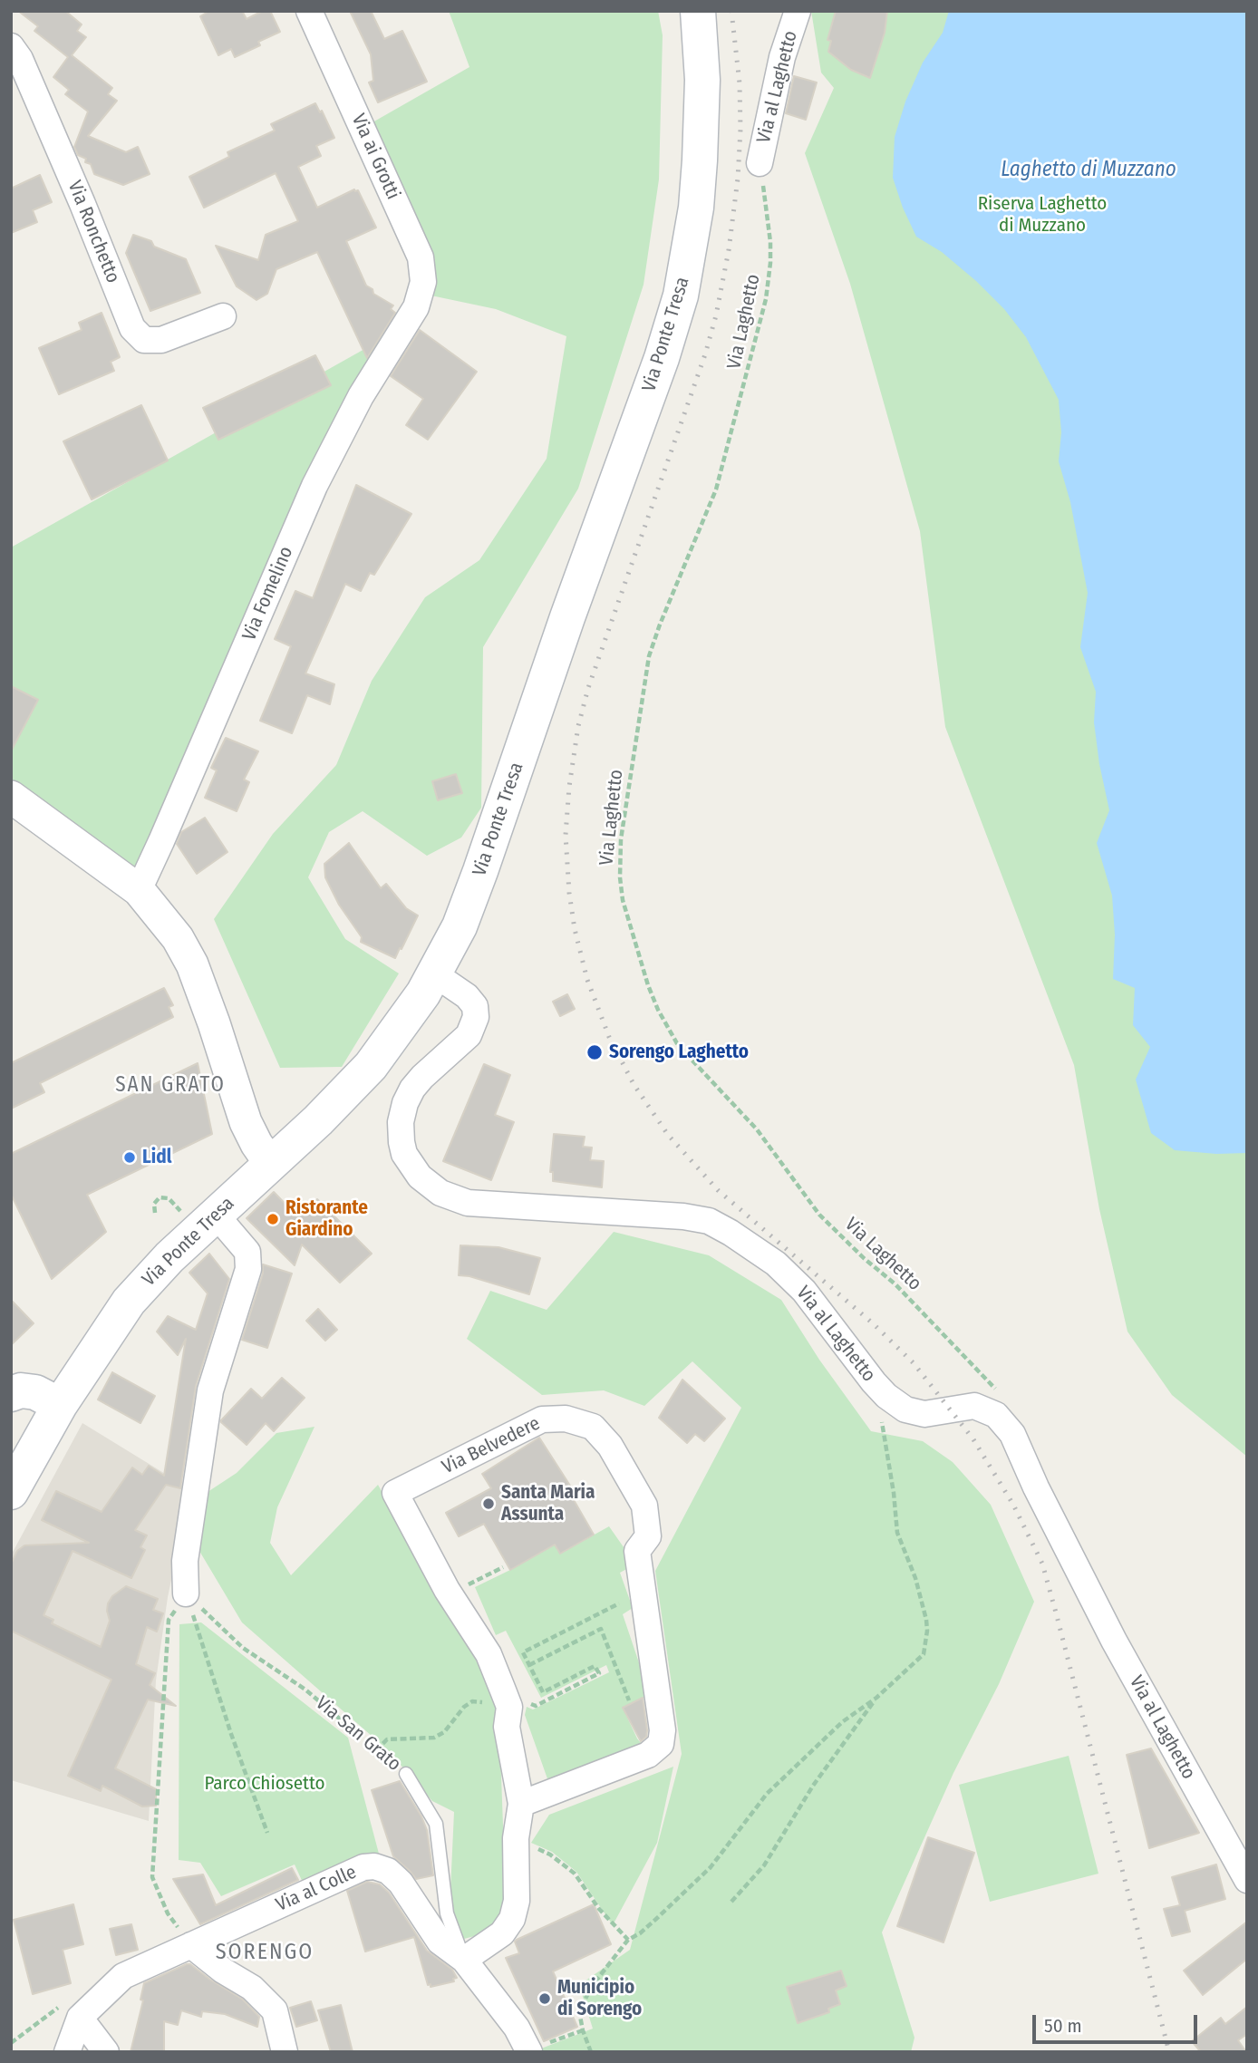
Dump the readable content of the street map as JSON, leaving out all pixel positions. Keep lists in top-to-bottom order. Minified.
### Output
{"streets":{"main road":["Via Ponte Tresa"],"street":["Via al Laghetto","Via ai Grotti","Via Ronchetto","Via Fomelino","Via Belvedere","Via al Colle"],"lane":["Via San Grato"],"path":["Via Laghetto"]},"crossings":[["Via al Laghetto","Via Laghetto"],["Via al Laghetto","Via Ponte Tresa"],["Via ai Grotti","Via Fomelino"],["Via Belvedere","Via San Grato"],["Via Belvedere","Via al Colle"],["Via San Grato","Via al Colle"]],"districts":["SAN GRATO","SORENGO"],"water":["Laghetto di Muzzano"],"parks":["Riserva Laghetto di Muzzano","Parco Chiosetto"],"places":["Sorengo Laghetto","Lidl","Ristorante Giardino","Santa Maria Assunta","Municipio di Sorengo"],"scale_bar":"50 m"}
